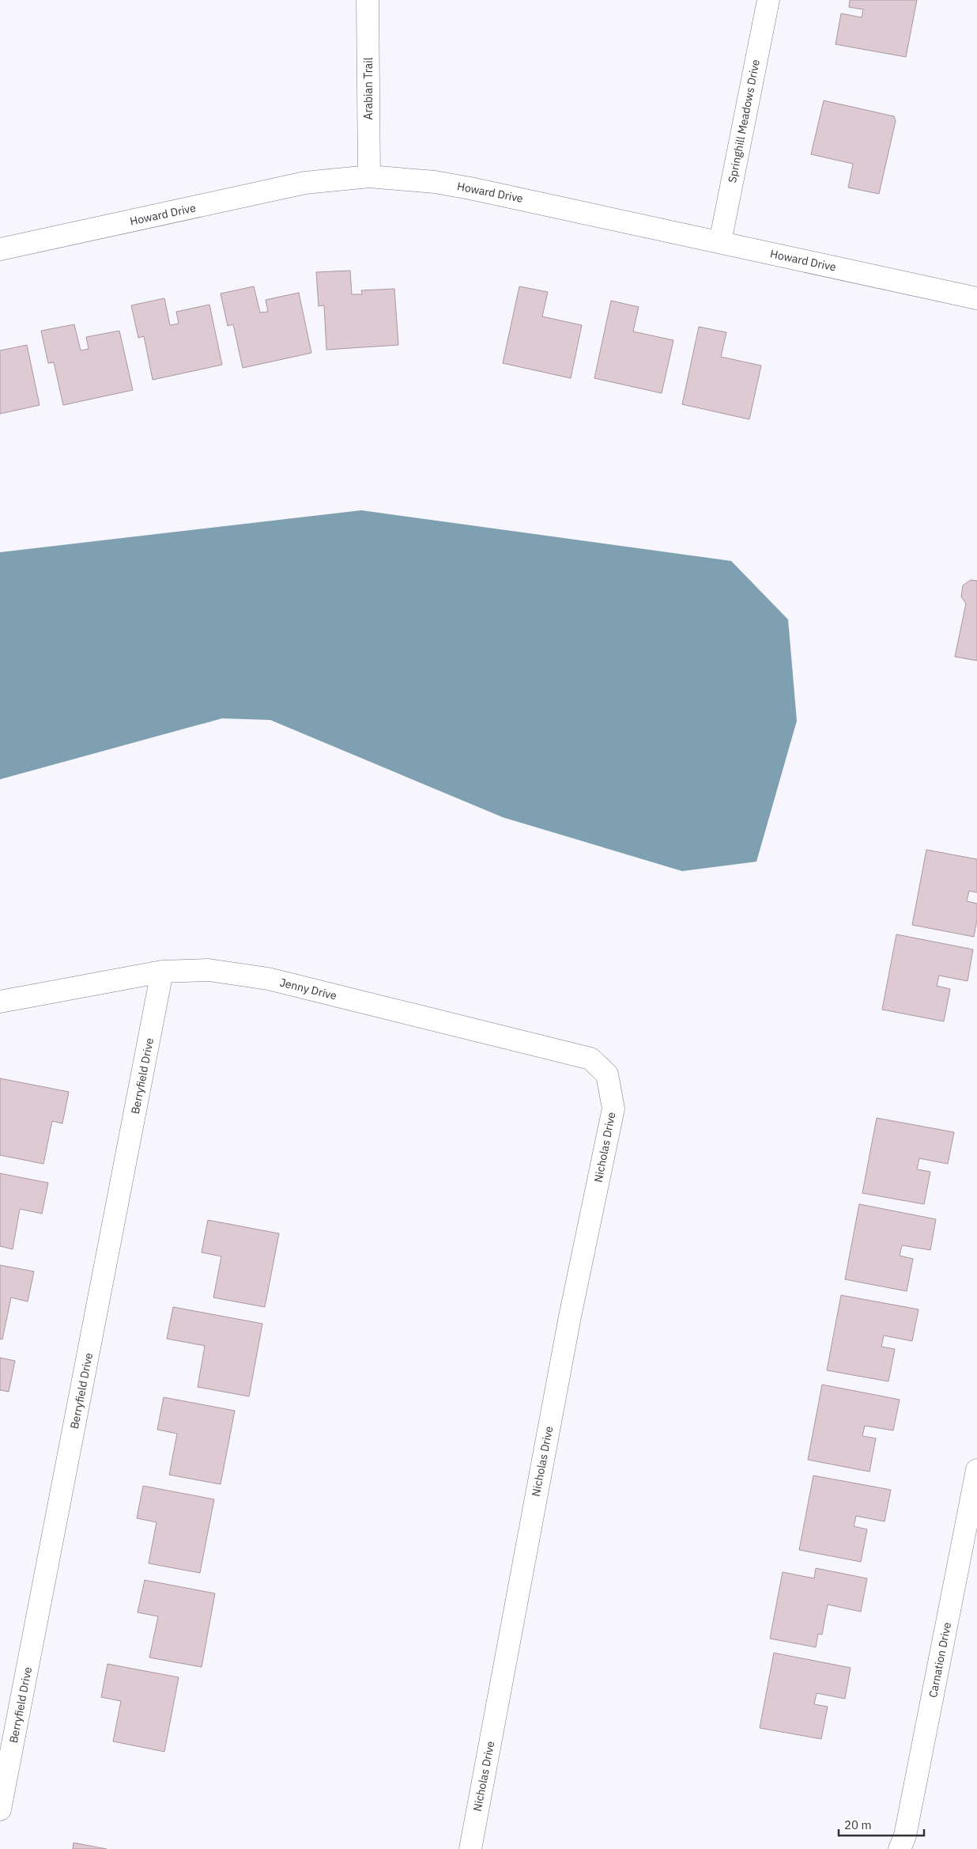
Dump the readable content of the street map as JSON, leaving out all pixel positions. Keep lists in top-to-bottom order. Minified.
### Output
{"streets":{"street":["Arabian Trail","Springhill Meadows Drive","Howard Drive","Jenny Drive","Berryfield Drive","Nicholas Drive","Carnation Drive"]},"crossings":[["Arabian Trail","Howard Drive"],["Springhill Meadows Drive","Howard Drive"],["Jenny Drive","Berryfield Drive"],["Jenny Drive","Nicholas Drive"]],"scale_bar":"20 m"}
